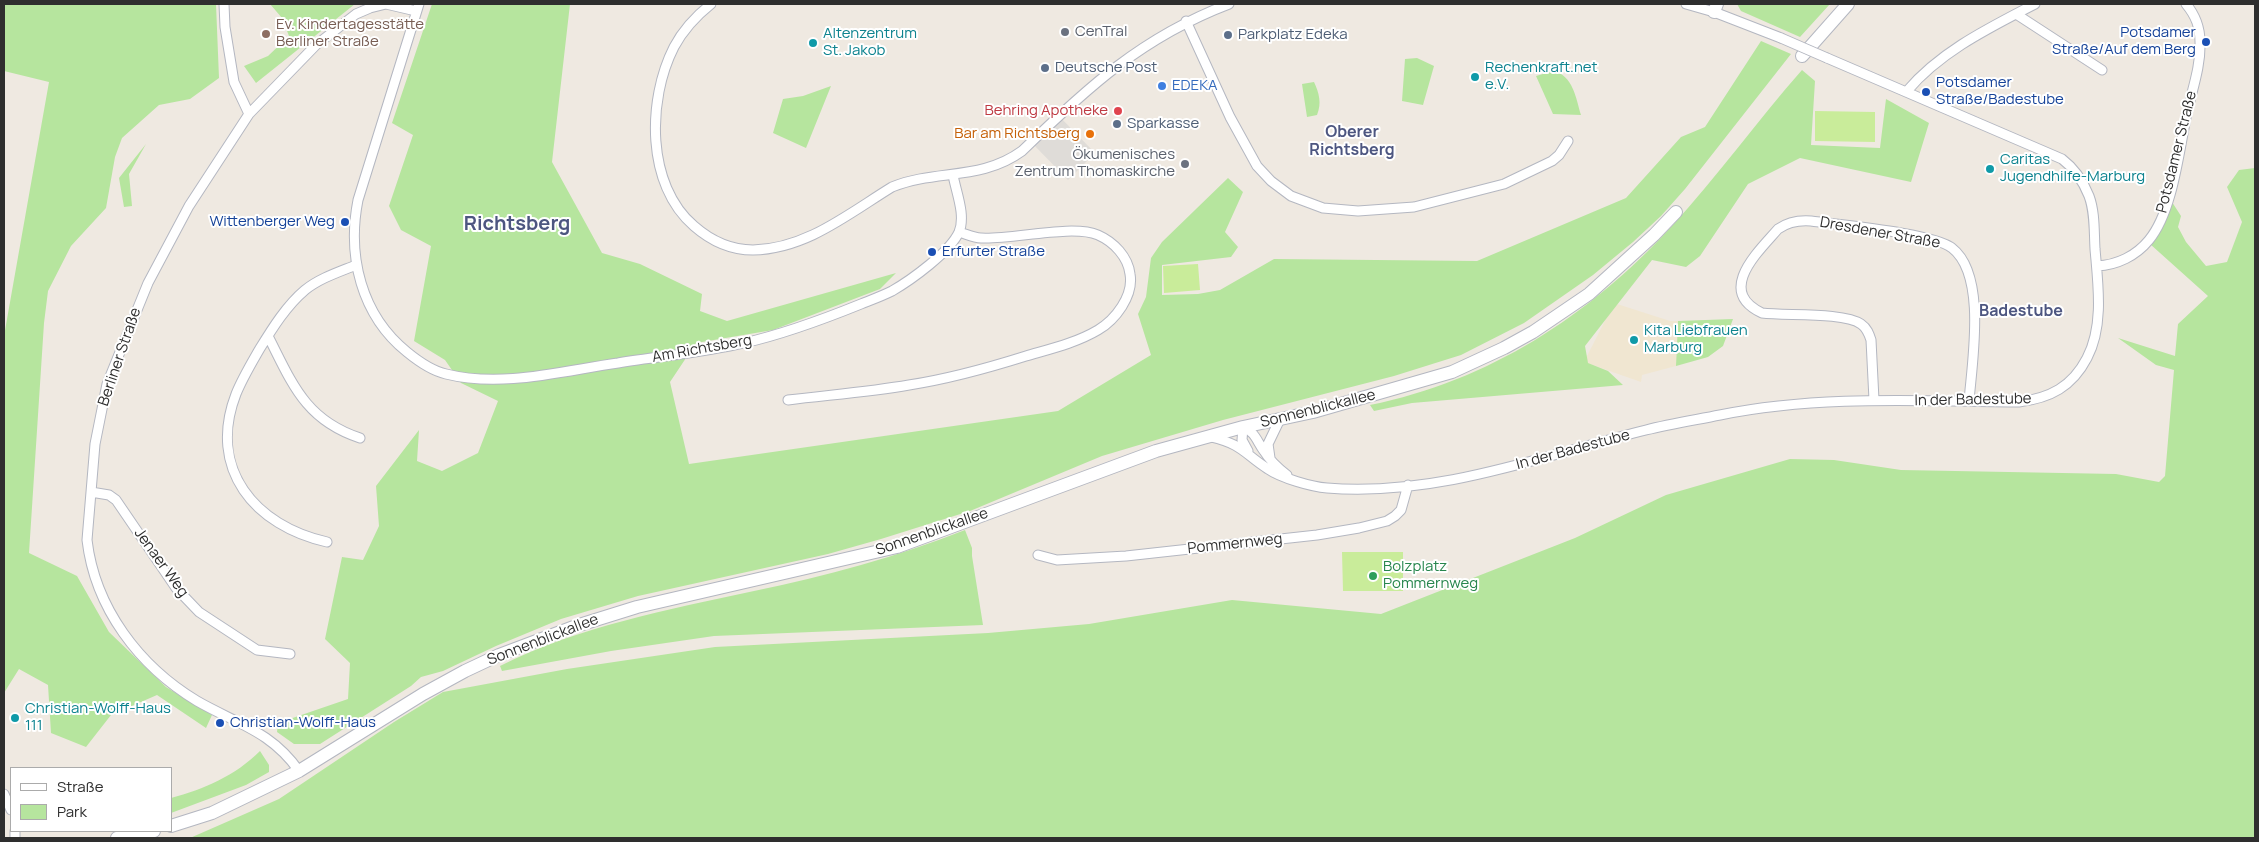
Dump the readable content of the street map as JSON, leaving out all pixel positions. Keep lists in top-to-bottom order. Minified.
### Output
{"streets":{"main road":["Sonnenblickallee"],"street":["Potsdamer Straße","Dresdener Straße","Am Richtsberg","Berliner Straße","In der Badestube","Pommernweg","Jenaer Weg"]},"crossings":[["Potsdamer Straße","In der Badestube"],["Dresdener Straße","In der Badestube"],["Am Richtsberg","Berliner Straße"],["Berliner Straße","Sonnenblickallee"],["Berliner Straße","Jenaer Weg"],["In der Badestube","Sonnenblickallee"],["In der Badestube","Pommernweg"]],"districts":["Oberer Richtsberg","Richtsberg","Badestube"],"places":["CenTral","Ev. Kindertagesstätte Berliner Straße","Parkplatz Edeka","Potsdamer Straße/Auf dem Berg","Altenzentrum St. Jakob","Deutsche Post","Rechenkraft.net e.V.","EDEKA","Potsdamer Straße/Badestube","Behring Apotheke","Sparkasse","Bar am Richtsberg","Ökumenisches Zentrum Thomaskirche","Caritas Jugendhilfe-Marburg","Wittenberger Weg","Erfurter Straße","Kita Liebfrauen Marburg","Bolzplatz Pommernweg","Christian-Wolff-Haus 111","Christian-Wolff-Haus"],"legend":["Straße","Park"]}
